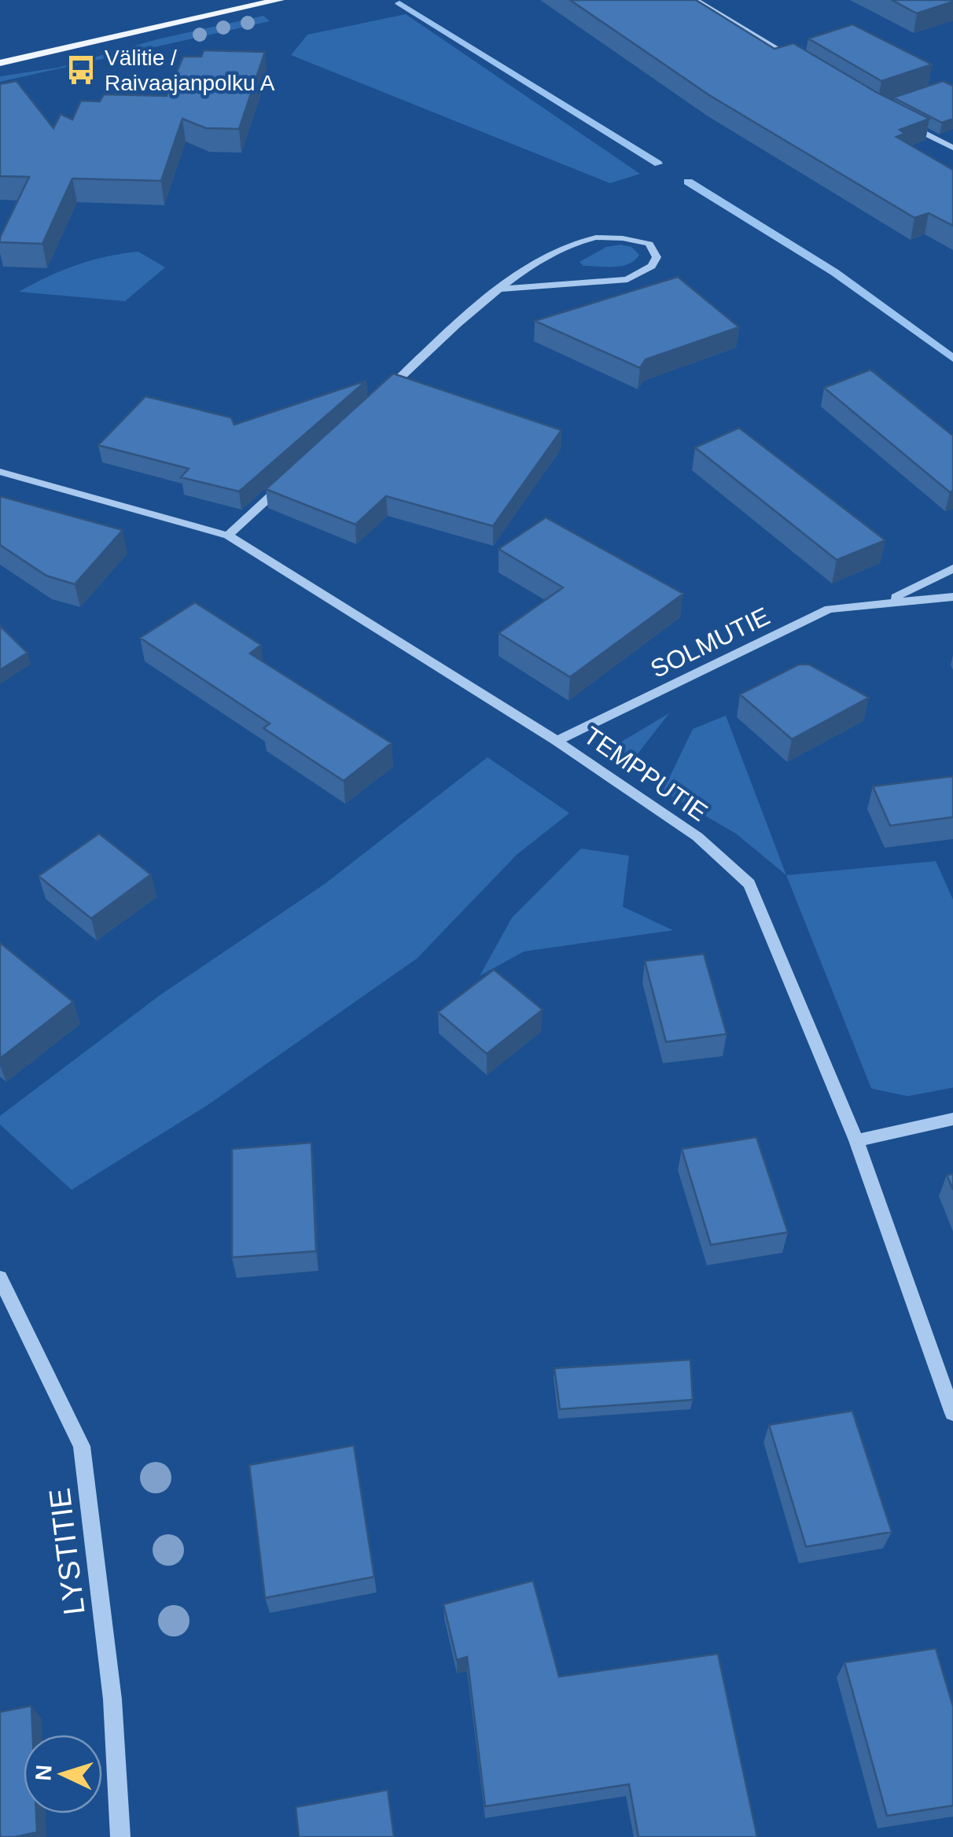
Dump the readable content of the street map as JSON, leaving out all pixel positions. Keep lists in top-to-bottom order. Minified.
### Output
{"streets":{"street":["SOLMUTIE","TEMPPUTIE","LYSTITIE"]},"crossings":[["SOLMUTIE","TEMPPUTIE"]],"places":{"bus stop":["Välitie / Raivaajanpolku A"]},"north":"left"}
